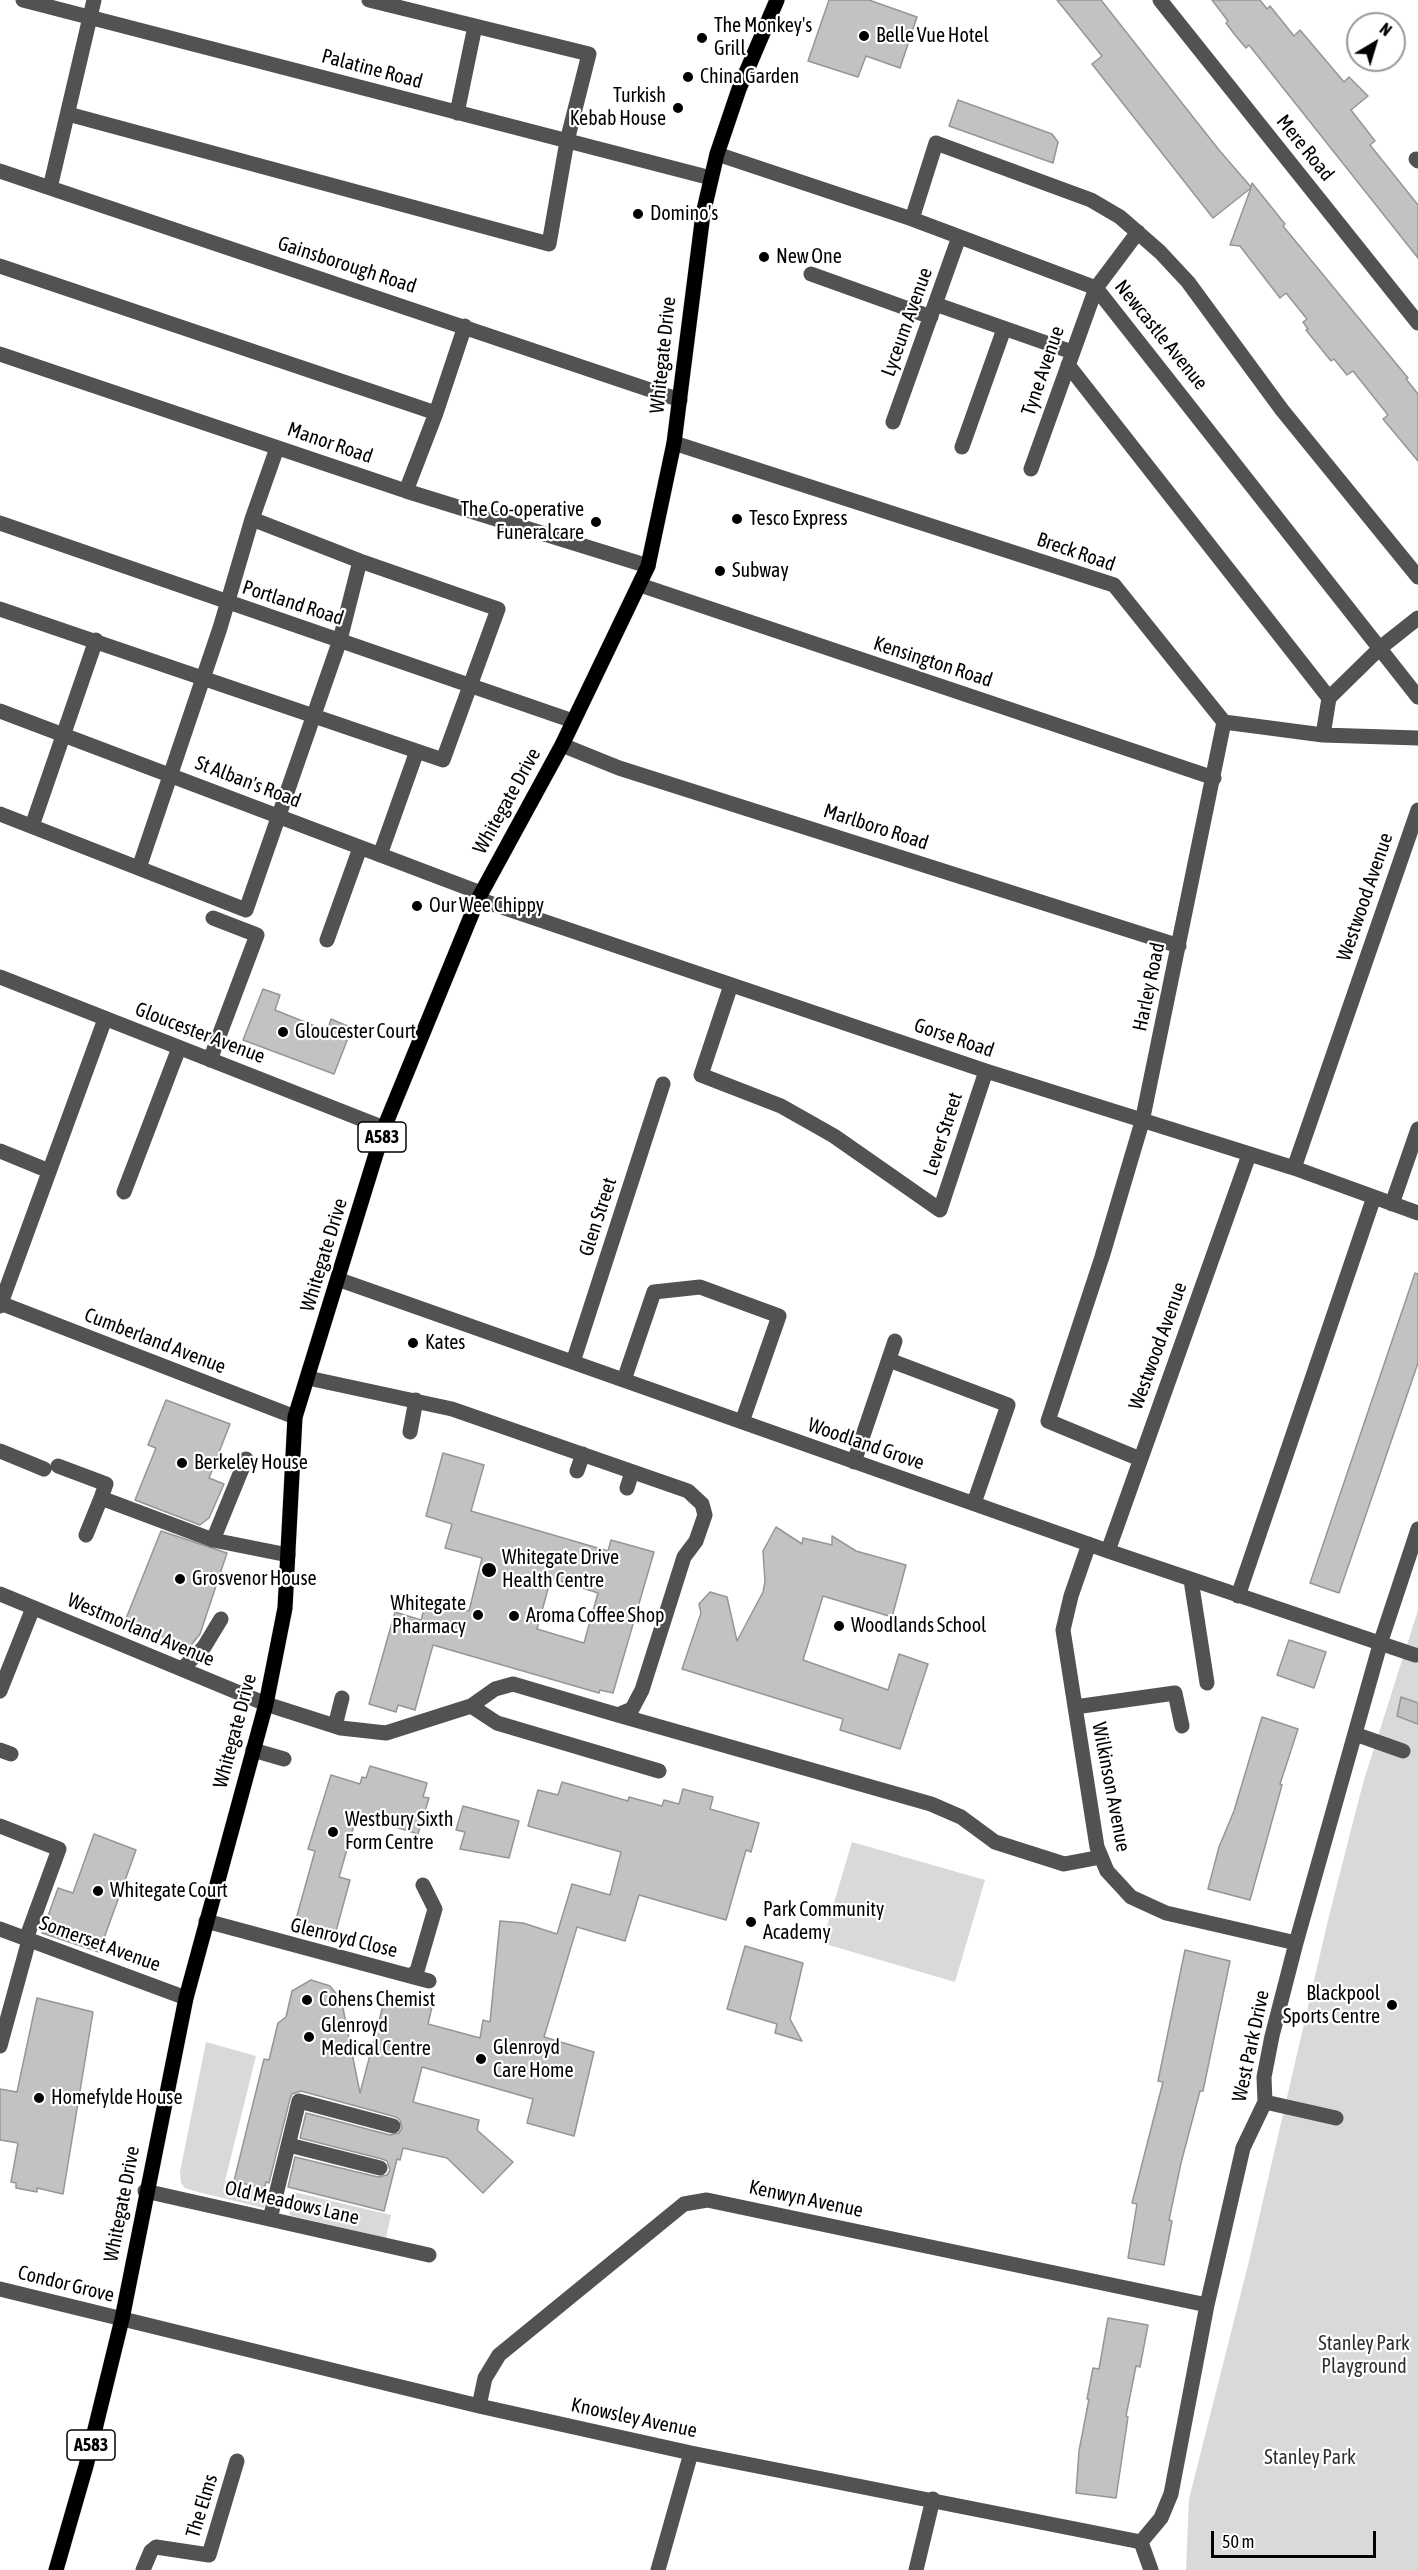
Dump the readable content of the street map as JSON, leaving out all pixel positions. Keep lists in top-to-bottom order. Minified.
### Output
{"streets":{"main road":["Whitegate Drive","A583"],"street":["Palatine Road","Mere Road","Gainsborough Road","Lyceum Avenue","Newcastle Avenue","Tyne Avenue","Manor Road","Breck Road","Portland Road","Kensington Road","St Alban's Road","Marlboro Road","Westwood Avenue","Harley Road","Gloucester Avenue","Gorse Road","Lever Street","Glen Street","Cumberland Avenue","Woodland Grove","Westmorland Avenue","Wilkinson Avenue","Glenroyd Close","Somerset Avenue","West Park Drive","Kenwyn Avenue","Old Meadows Lane","Condor Grove","Knowsley Avenue","The Elms"]},"crossings":[["Palatine Road","Whitegate Drive"],["Gainsborough Road","Whitegate Drive"],["Lyceum Avenue","Newcastle Avenue"],["Newcastle Avenue","Whitegate Drive"],["Newcastle Avenue","Tyne Avenue"],["Whitegate Drive","Manor Road"],["Whitegate Drive","Breck Road"],["Whitegate Drive","Portland Road"],["Whitegate Drive","Kensington Road"],["Whitegate Drive","St Alban's Road"],["Whitegate Drive","Marlboro Road"],["Whitegate Drive","Gloucester Avenue"],["Whitegate Drive","Gorse Road"],["Whitegate Drive","Cumberland Avenue"],["Whitegate Drive","Woodland Grove"],["Whitegate Drive","Westmorland Avenue"],["Whitegate Drive","Glenroyd Close"],["Whitegate Drive","Somerset Avenue"],["Whitegate Drive","Old Meadows Lane"],["Whitegate Drive","Condor Grove"],["Whitegate Drive","Knowsley Avenue"],["Breck Road","Harley Road"],["Kensington Road","Harley Road"],["St Alban's Road","Gorse Road"],["Marlboro Road","Harley Road"],["Westwood Avenue","Harley Road"],["Westwood Avenue","Gorse Road"],["Westwood Avenue","Woodland Grove"],["Harley Road","Gorse Road"],["Gorse Road","Lever Street"],["Glen Street","Woodland Grove"],["Woodland Grove","Wilkinson Avenue"],["Woodland Grove","West Park Drive"],["Westmorland Avenue","Wilkinson Avenue"],["Wilkinson Avenue","West Park Drive"],["West Park Drive","Kenwyn Avenue"],["West Park Drive","Knowsley Avenue"],["Kenwyn Avenue","Knowsley Avenue"],["Condor Grove","Knowsley Avenue"]],"parks":["Stanley Park Playground","Stanley Park"],"places":["Belle Vue Hotel","The Monkey's Grill","China Garden","Turkish Kebab House","Domino's","New One","Tesco Express","The Co-operative Funeralcare","Subway","Our Wee Chippy","Gloucester Court","Kates","Berkeley House","Whitegate Drive Health Centre","Grosvenor House","Whitegate Pharmacy","Aroma Coffee Shop","Woodlands School","Westbury Sixth Form Centre","Whitegate Court","Park Community Academy","Cohens Chemist","Blackpool Sports Centre","Glenroyd Medical Centre","Glenroyd Care Home","Homefylde House"],"scale_bar":"50 m","north":"top right"}
